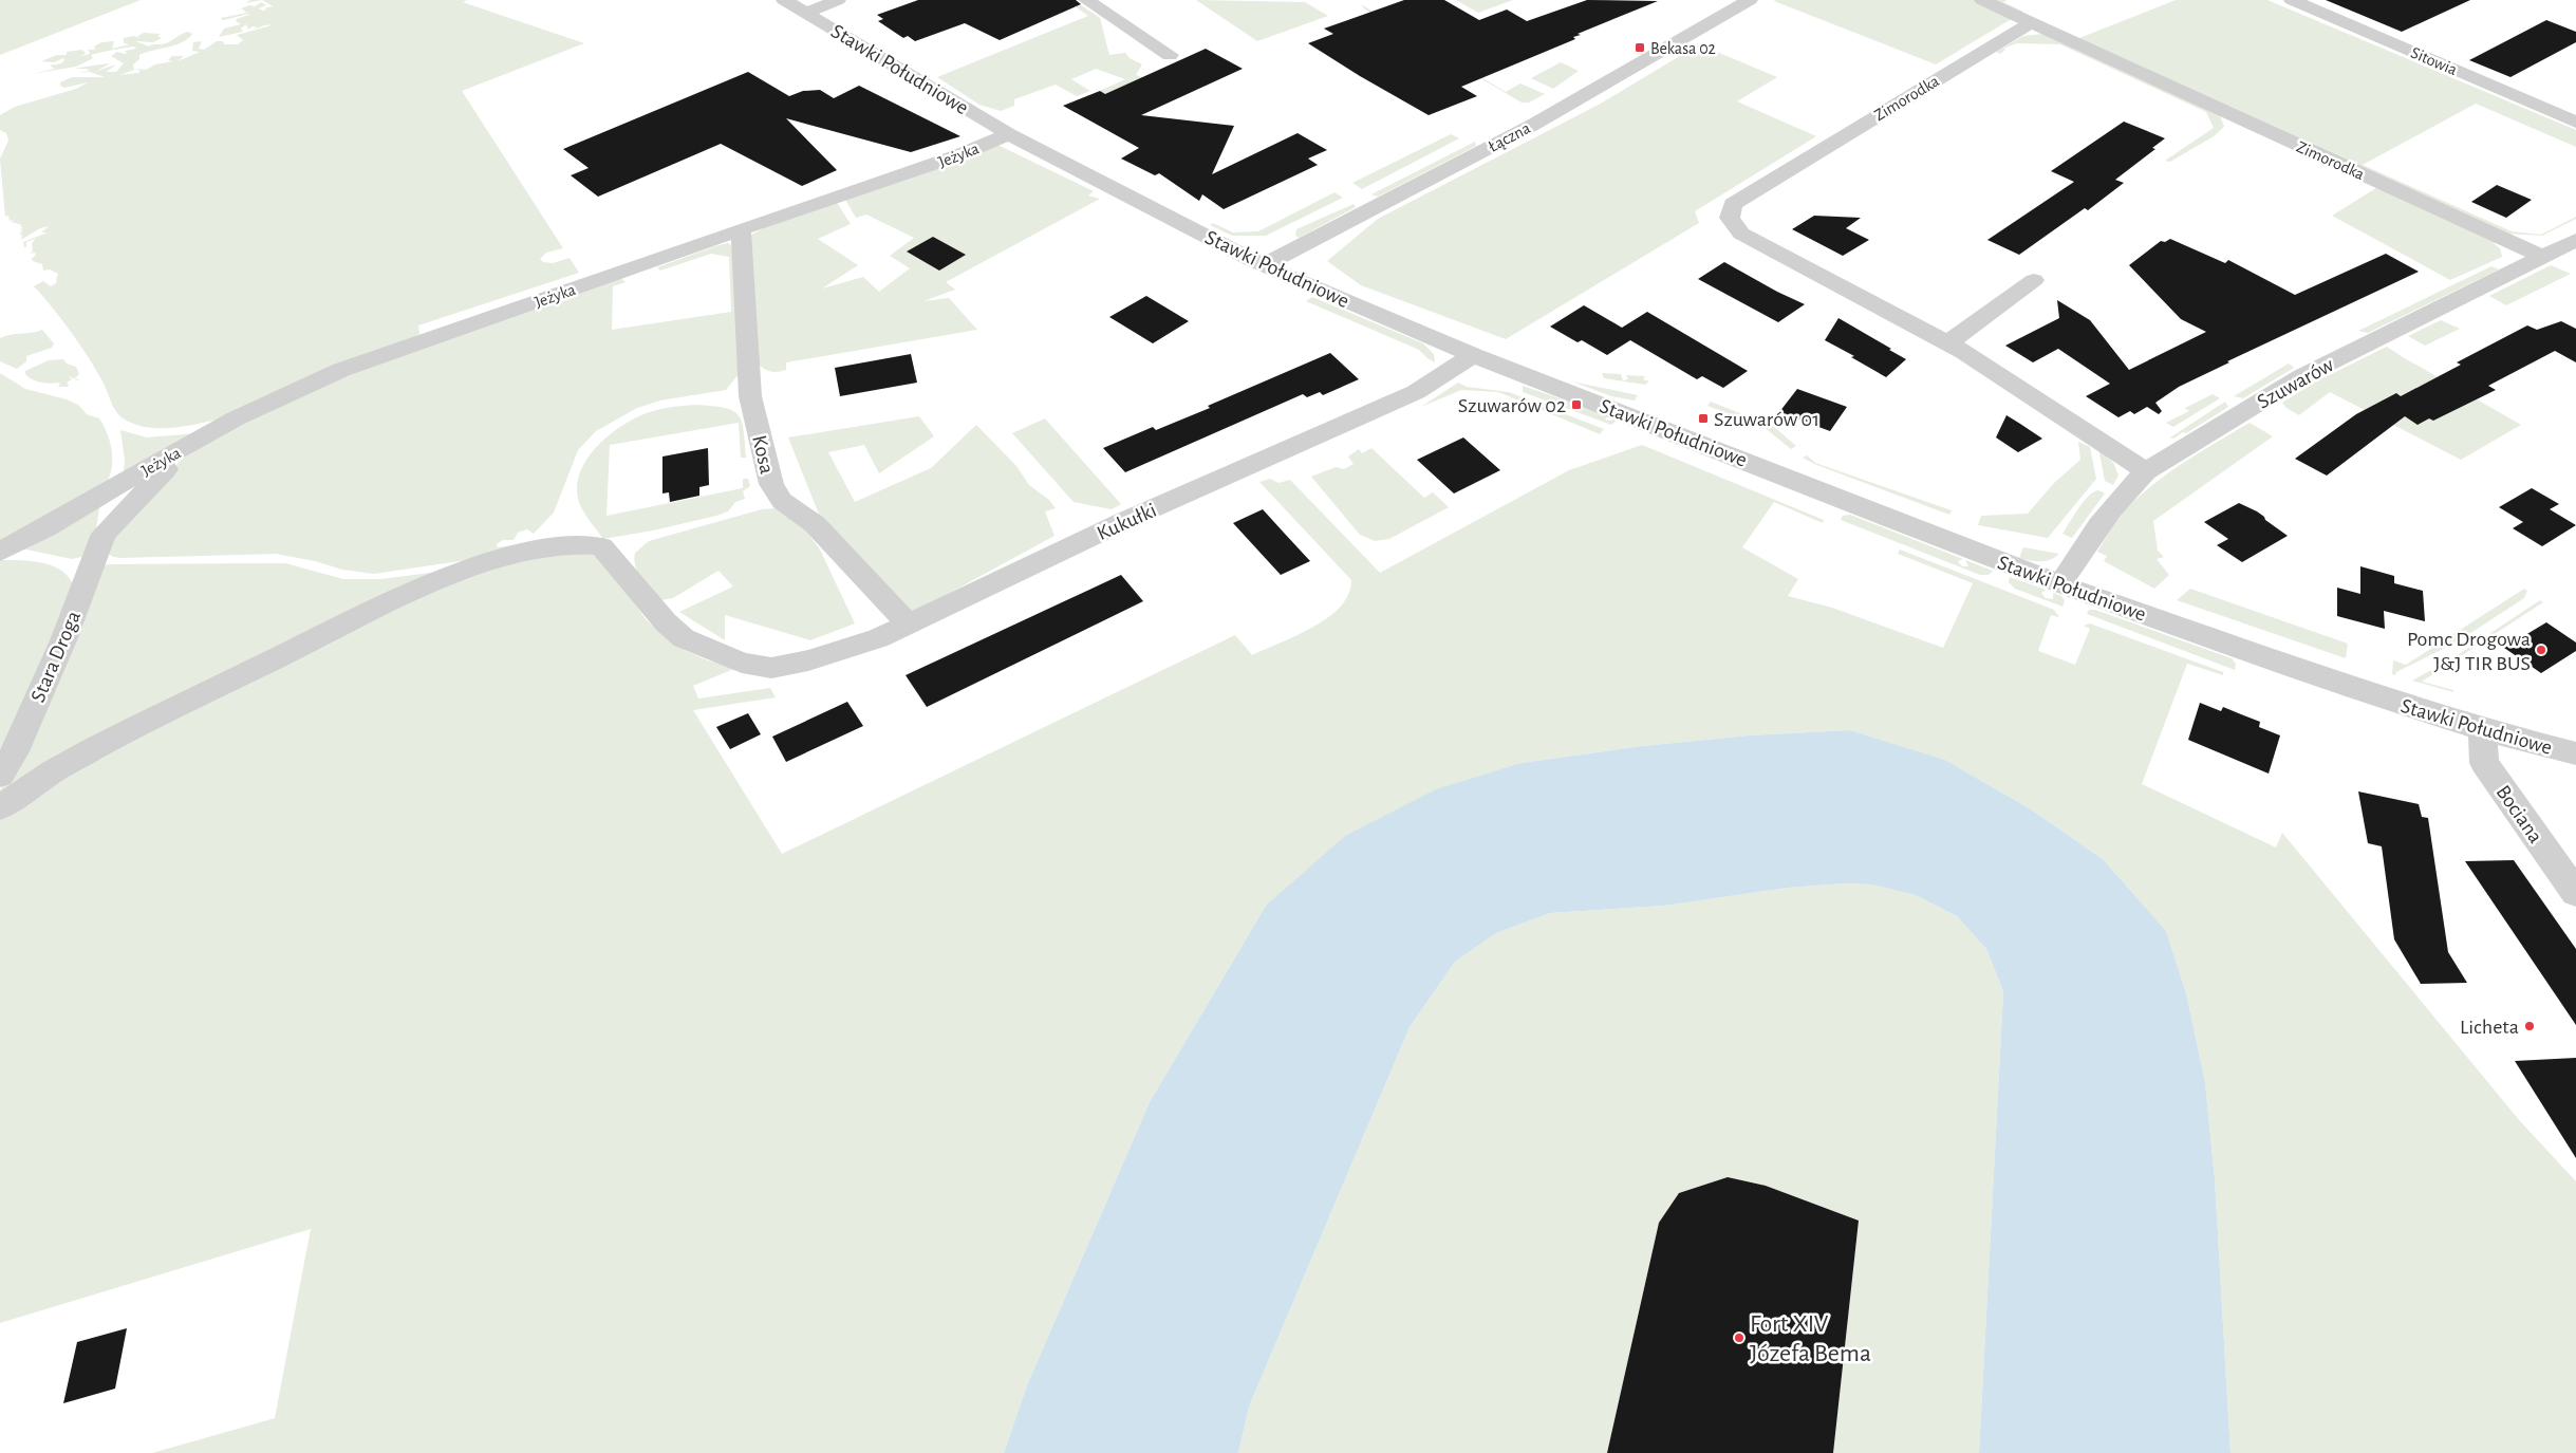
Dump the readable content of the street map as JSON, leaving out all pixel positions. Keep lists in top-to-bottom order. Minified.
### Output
{"streets":{"street":["Sitowia","Stawki Południowe","Zimorodka","Łączna","Jeżyka","Szuwarów","Kosa","Kukułki","Stara Droga","Bociana"]},"crossings":[["Stawki Południowe","Łączna"],["Stawki Południowe","Jeżyka"],["Stawki Południowe","Szuwarów"],["Stawki Południowe","Kukułki"],["Stawki Południowe","Bociana"],["Zimorodka","Szuwarów"],["Jeżyka","Kosa"],["Jeżyka","Stara Droga"],["Kosa","Kukułki"]],"places":{"transit":["Bekasa 02","Szuwarów 02","Szuwarów 01"],"other":["Pomc Drogowa J&J TIR BUS","Licheta","Fort XIV Józefa Bema"]}}
